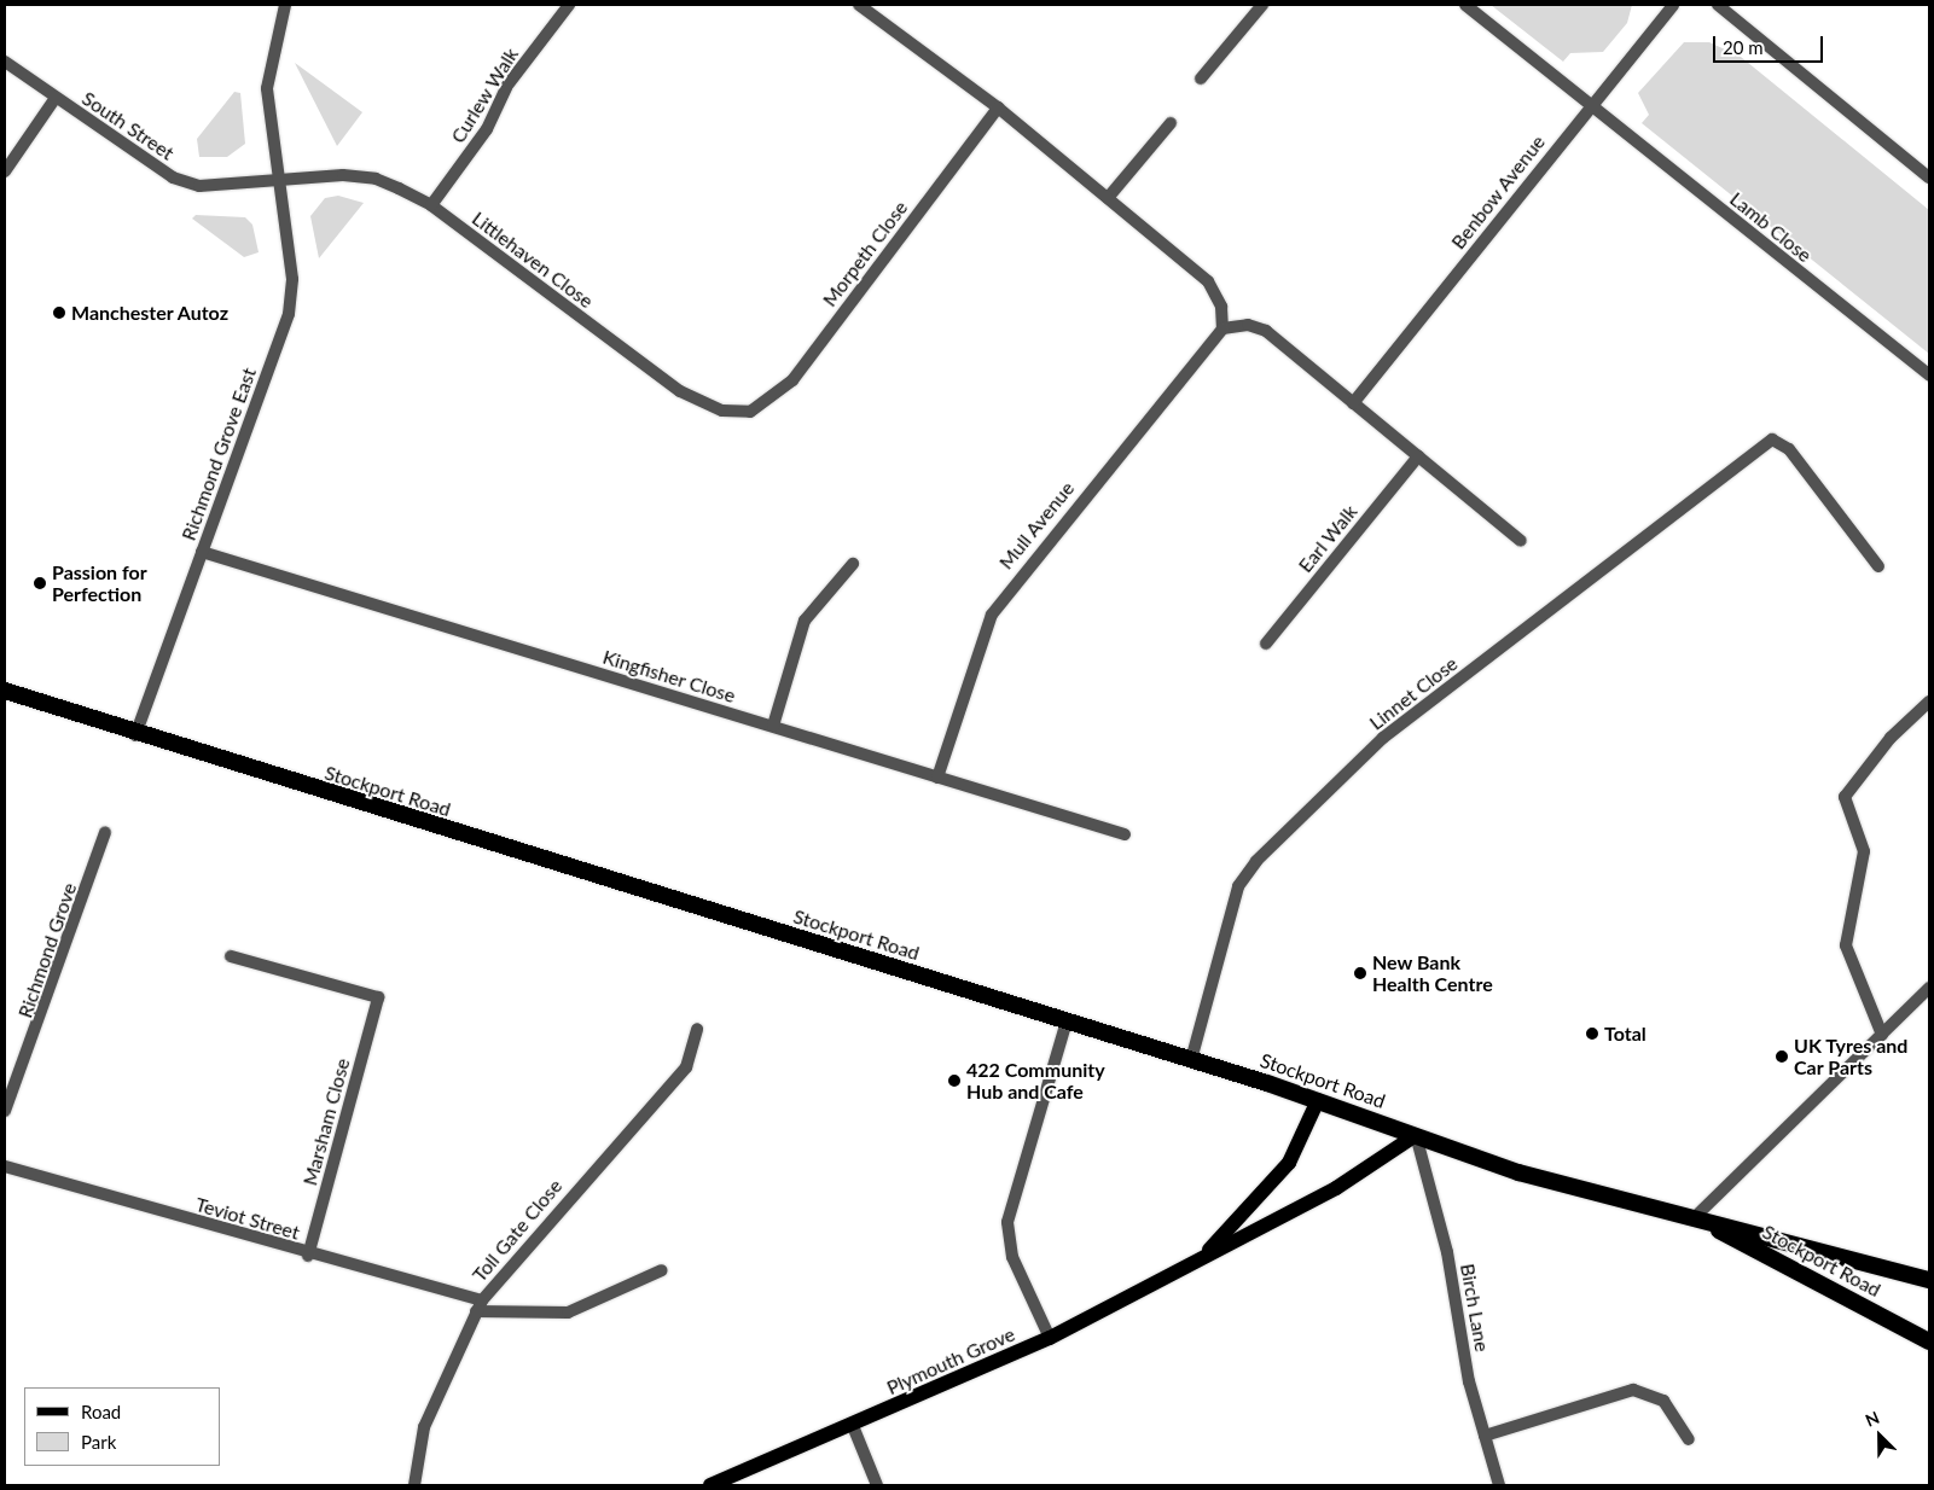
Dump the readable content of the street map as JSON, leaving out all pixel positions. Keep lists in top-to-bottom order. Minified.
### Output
{"streets":{"highway":["Stockport Road"],"main road":["Plymouth Grove"],"street":["Curlew Walk","South Street","Benbow Avenue","Lamb Close","Morpeth Close","Littlehaven Close","Richmond Grove East","Mull Avenue","Earl Walk","Kingfisher Close","Linnet Close","Richmond Grove","Marsham Close","Teviot Street","Toll Gate Close","Birch Lane"]},"crossings":[["Curlew Walk","Littlehaven Close"],["South Street","Littlehaven Close"],["South Street","Richmond Grove East"],["Benbow Avenue","Lamb Close"],["Morpeth Close","Littlehaven Close"],["Littlehaven Close","Richmond Grove East"],["Richmond Grove East","Kingfisher Close"],["Richmond Grove East","Stockport Road"],["Mull Avenue","Kingfisher Close"],["Linnet Close","Stockport Road"],["Stockport Road","Birch Lane"],["Stockport Road","Plymouth Grove"],["Marsham Close","Teviot Street"],["Teviot Street","Toll Gate Close"],["Birch Lane","Plymouth Grove"]],"places":["Manchester Autoz","Passion for Perfection","New Bank Health Centre","Total","UK Tyres and Car Parts","422 Community Hub and Cafe"],"legend":["Road","Park"],"scale_bar":"20 m","north":"top left"}
